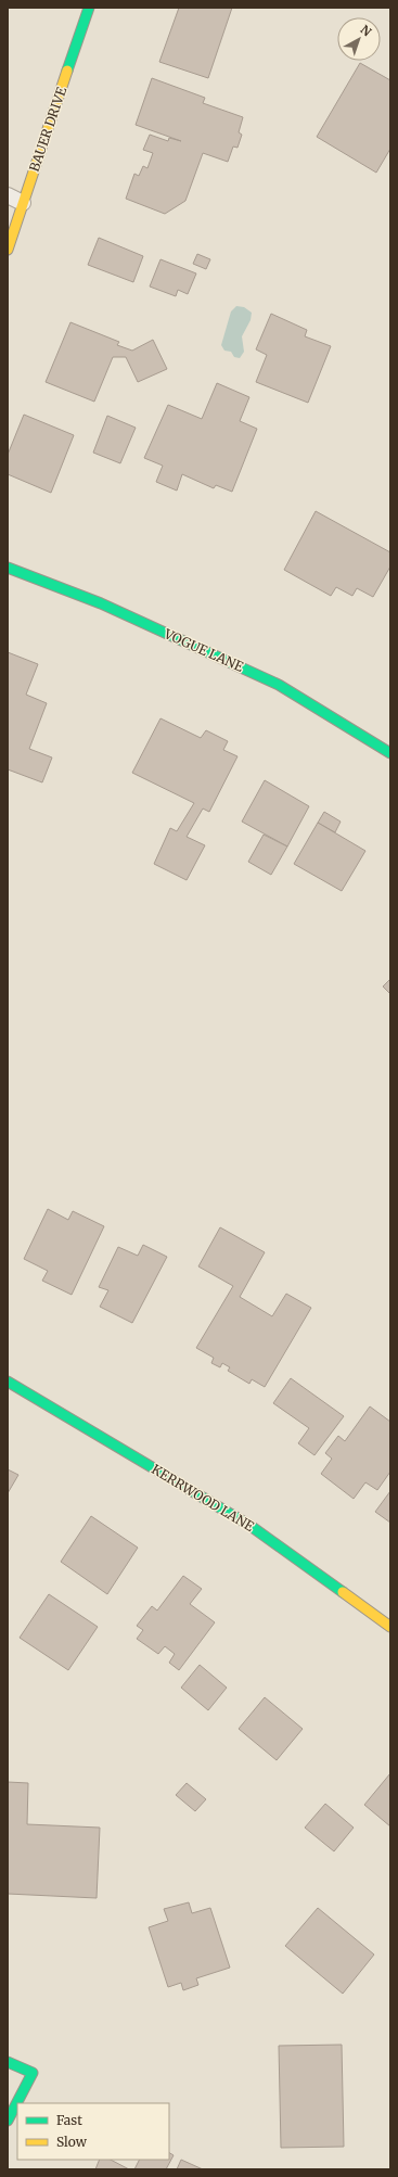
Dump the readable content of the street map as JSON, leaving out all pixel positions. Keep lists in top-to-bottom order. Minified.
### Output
{"streets":{"street":["BAUER DRIVE","VOGUE LANE","KERRWOOD LANE"]},"legend":["Fast","Slow"],"north":"top right"}
